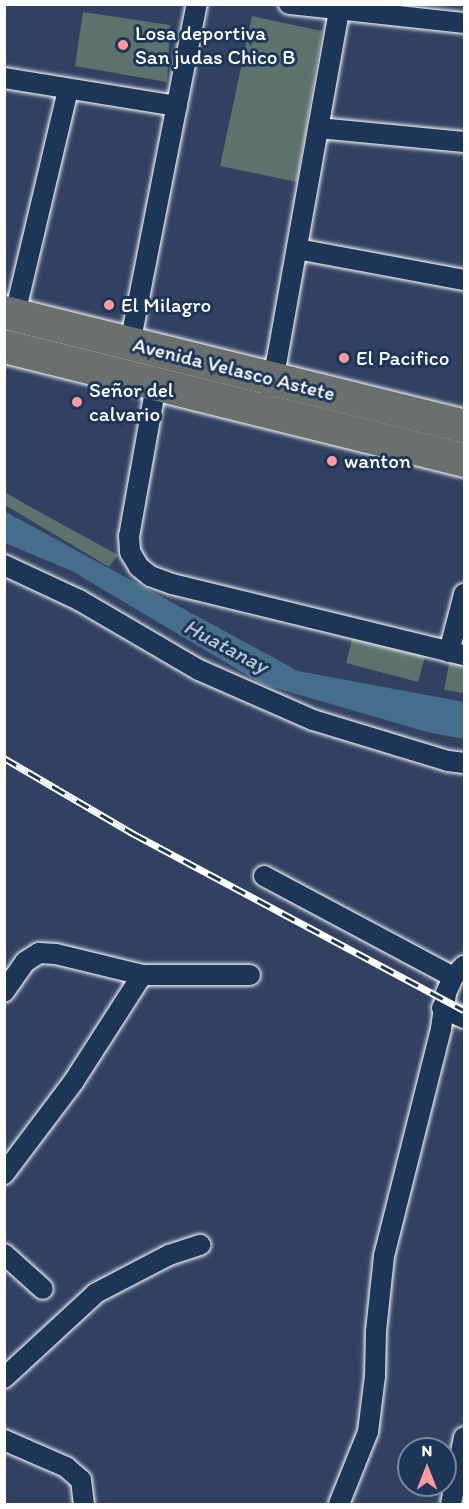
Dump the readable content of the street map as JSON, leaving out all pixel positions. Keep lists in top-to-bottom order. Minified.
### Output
{"streets":{"highway":["Avenida Velasco Astete"]},"water":["Huatanay"],"places":["Losa deportiva San judas Chico B","El Milagro","El Pacifico","Señor del calvario","wanton"],"north":"top"}
